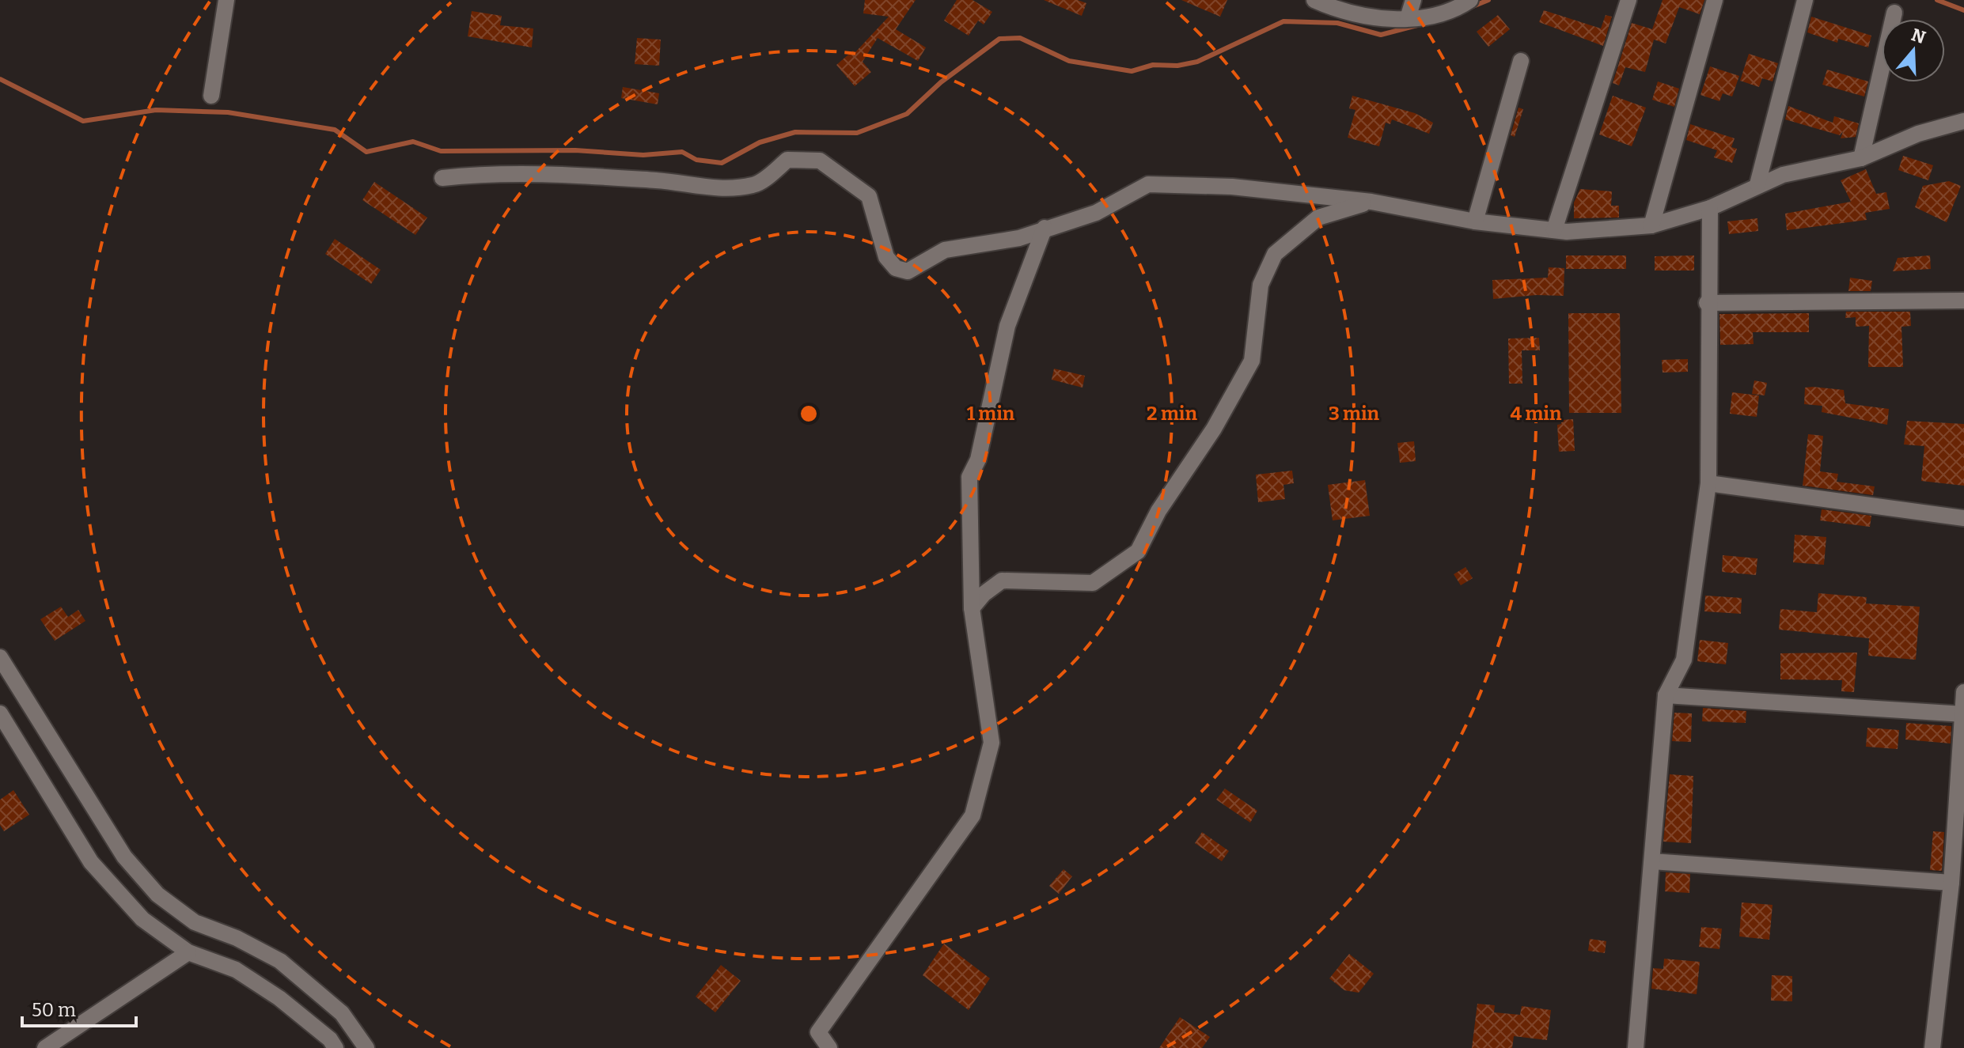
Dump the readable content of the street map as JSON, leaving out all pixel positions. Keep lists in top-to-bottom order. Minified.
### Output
{"scale_bar":"50 m","north":"top","rings":["1 min","2 min","3 min","4 min"]}
